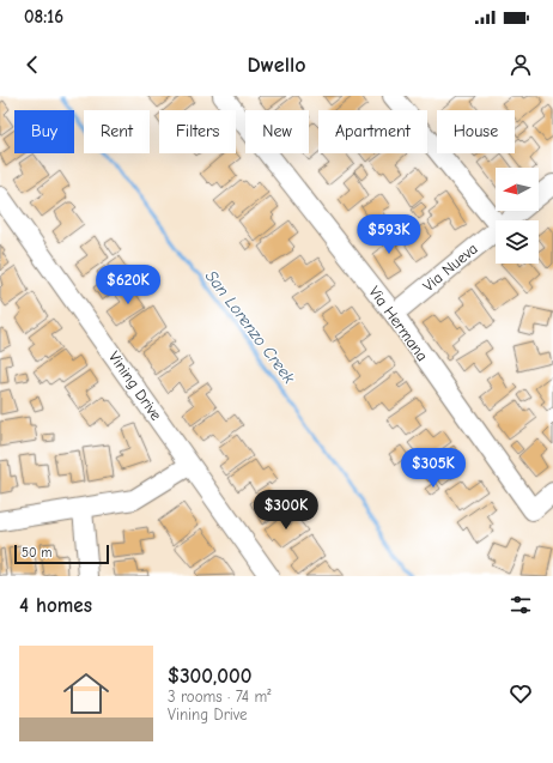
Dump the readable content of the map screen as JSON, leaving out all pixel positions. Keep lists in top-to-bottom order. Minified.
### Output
{"streets":{"street":["Via Nueva","Via Hermana","Vining Drive"]},"crossings":[["Via Nueva","Via Hermana"]],"water":["San Lorenzo Creek"],"scale_bar":"50 m","north":"left","page":{"status":"08:16","header":"Dwello","chip":["Buy","Rent","Filters","New","Apartment","House"],"price":["$593K","$620K","$305K","$300K"],"scale":"50 m","heading":"4 homes","list":[{"name":"$300,000","note":"3 rooms · 74 m² · Vining Drive"}]}}
